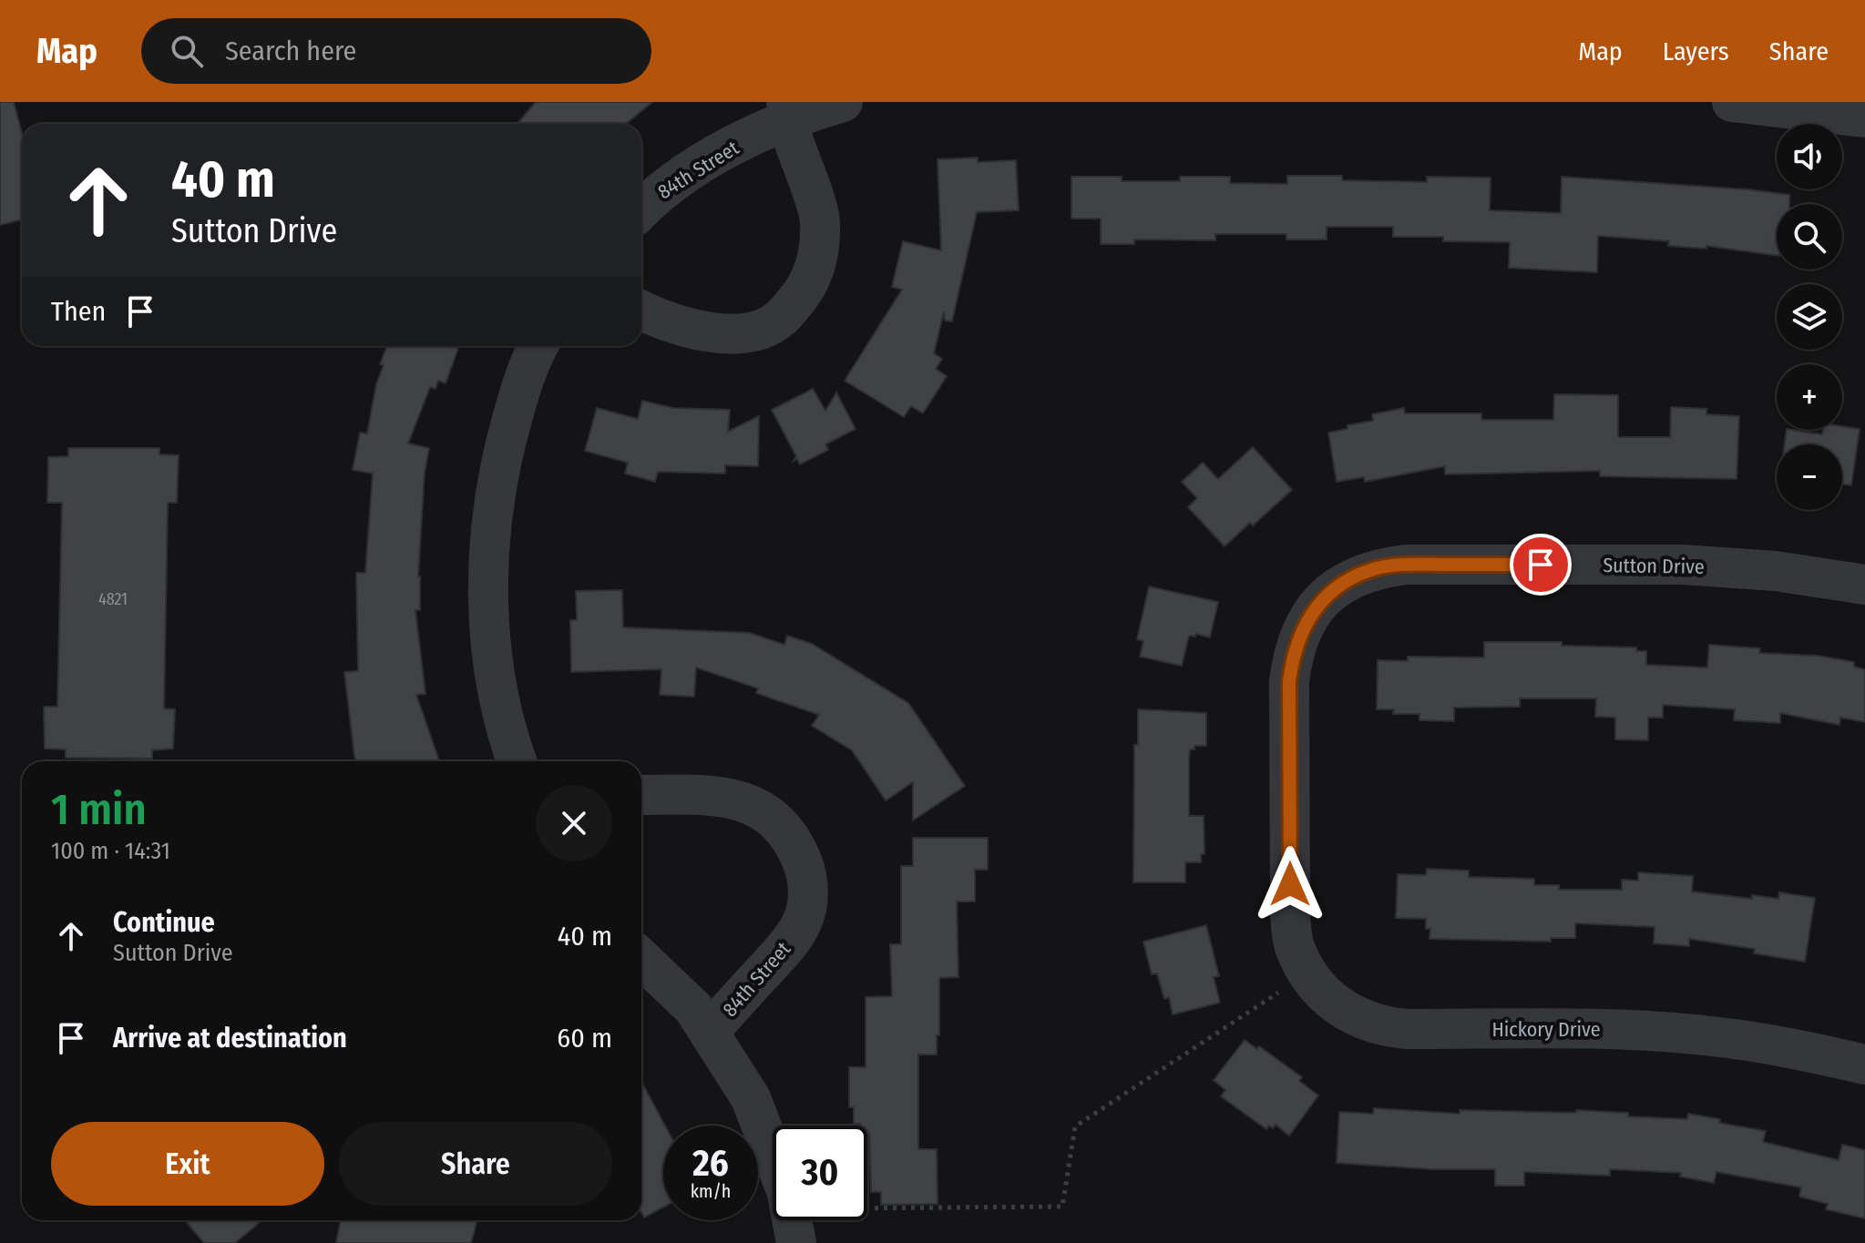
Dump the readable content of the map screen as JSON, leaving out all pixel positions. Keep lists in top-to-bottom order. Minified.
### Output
{"streets":{"street":["84th Street","Sutton Drive","Hickory Drive"]},"crossings":[["Sutton Drive","Hickory Drive"]],"house_numbers":["4821"],"page":{"header":"Map","search":"Search here","nav":["Map","Layers","Share"],"map_buttons":["+","−"],"turn":["40 m","Sutton Drive"],"then":"Then","heading":["1 min","100 m · 14:31"],"list":[{"name":"Continue","note":"Sutton Drive","value":"40 m"},{"name":"Arrive at destination","value":"60 m"}],"buttons":["Exit","Share"],"speed":"26 km/h","limit":"30"}}
